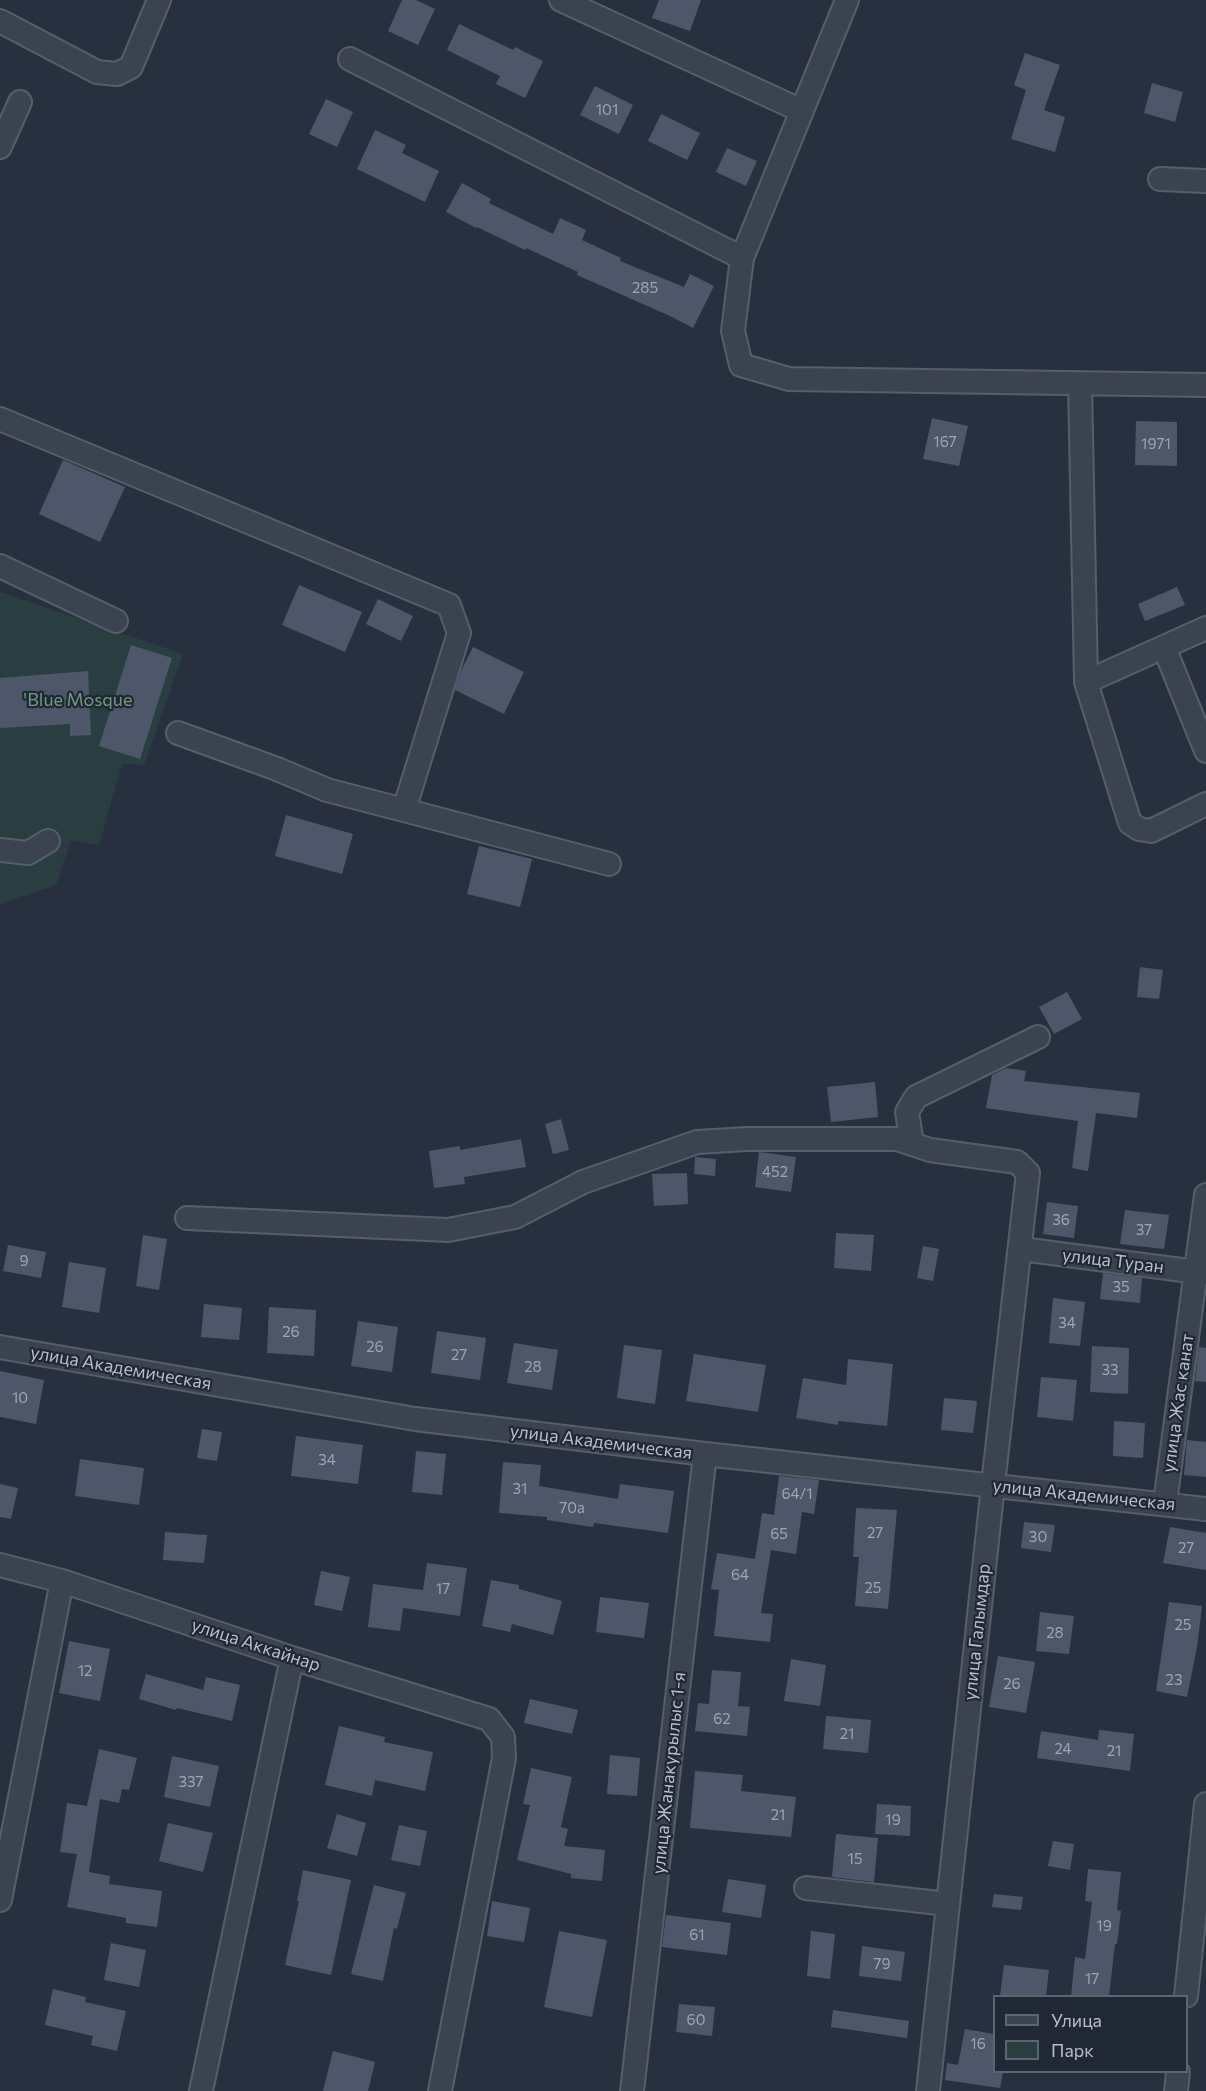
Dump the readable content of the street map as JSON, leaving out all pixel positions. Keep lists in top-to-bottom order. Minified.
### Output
{"streets":{"street":["улица Туран","улица Академическая","улица Жас канат","улица Галымдар","улица Аккайнар","улица Жанакурылыс 1-я"]},"crossings":[["улица Туран","улица Жас канат"],["улица Туран","улица Галымдар"],["улица Академическая","улица Жас канат"],["улица Академическая","улица Галымдар"],["улица Академическая","улица Жанакурылыс 1-я"]],"parks":["'Blue Mosque"],"house_numbers":["101","285","167","1971","452","36","37","9","35","34","26","26","27","28","33","10","34","31","64/1","70а","27","65","30","27","64","25","17","25","28","12","23","26","62","21","24","21","337","21","19","15","19","61","79","17","60","16"],"legend":["Улица","Парк"]}
